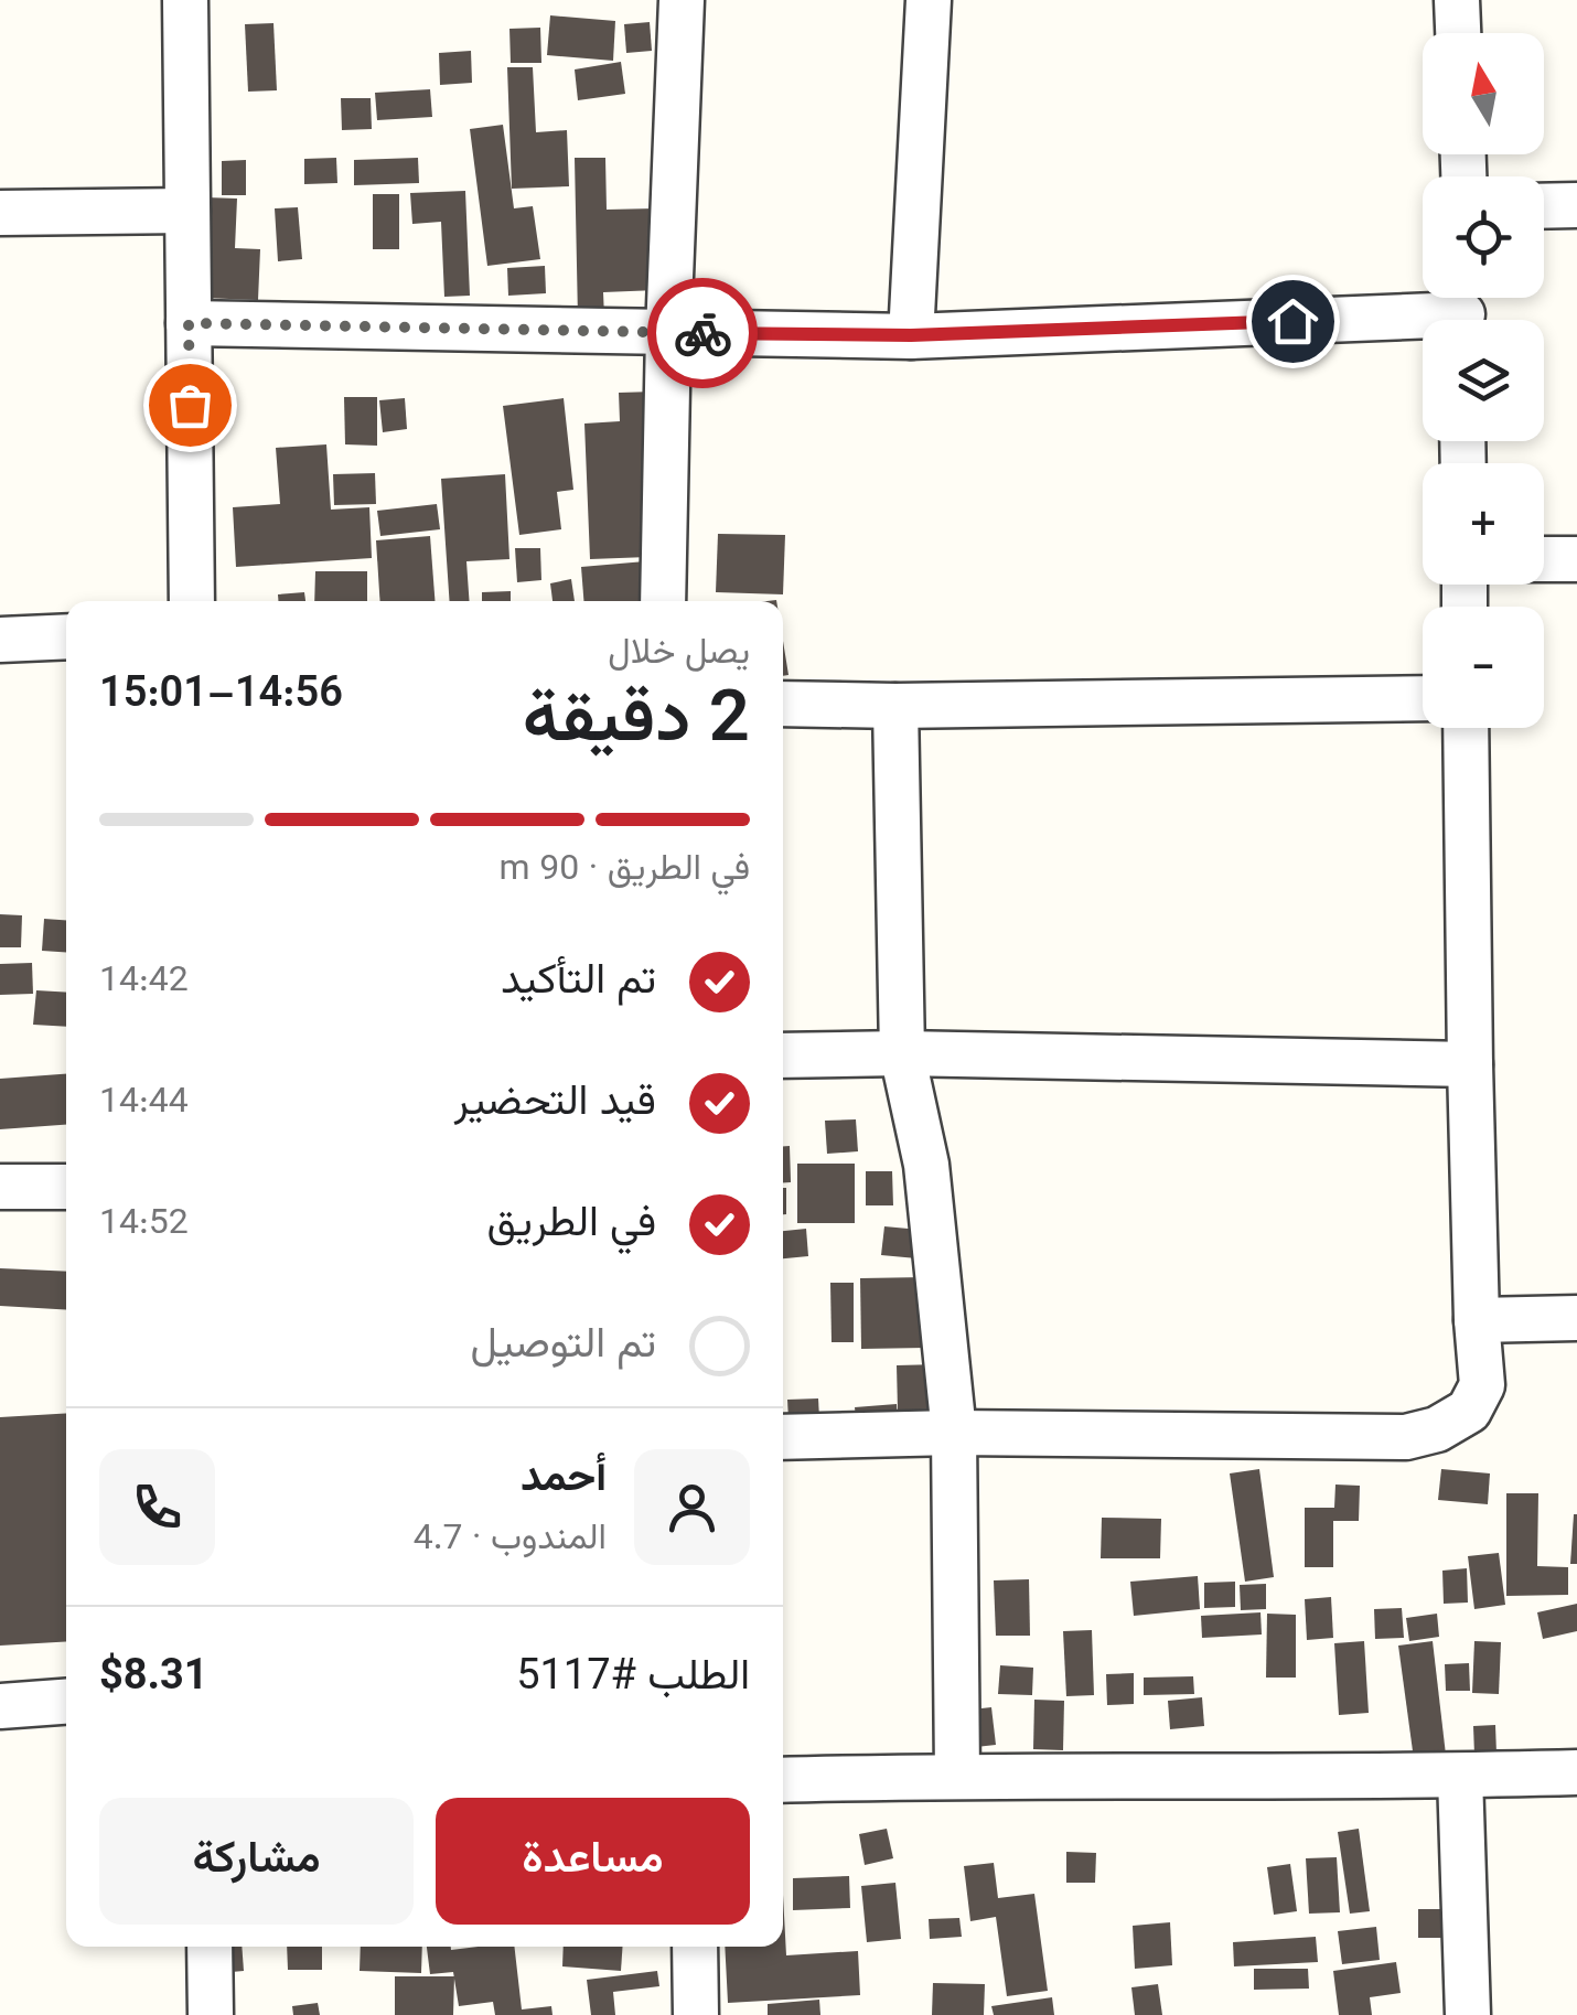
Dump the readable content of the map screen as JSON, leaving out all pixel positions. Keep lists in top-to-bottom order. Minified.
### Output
{"north":"top","page":{"map_buttons":["+","−"],"heading":["2 دقيقة","يصل خلال","14:56–15:01"],"panel":["أحمد","المندوب · 4.7","الطلب #5117","$8.31"],"bar":"في الطريق · 90 m","list":[["تم التأكيد","14:42"],["قيد التحضير","14:44"],["في الطريق","14:52"],"تم التوصيل"],"buttons":["مساعدة","مشاركة"]}}
